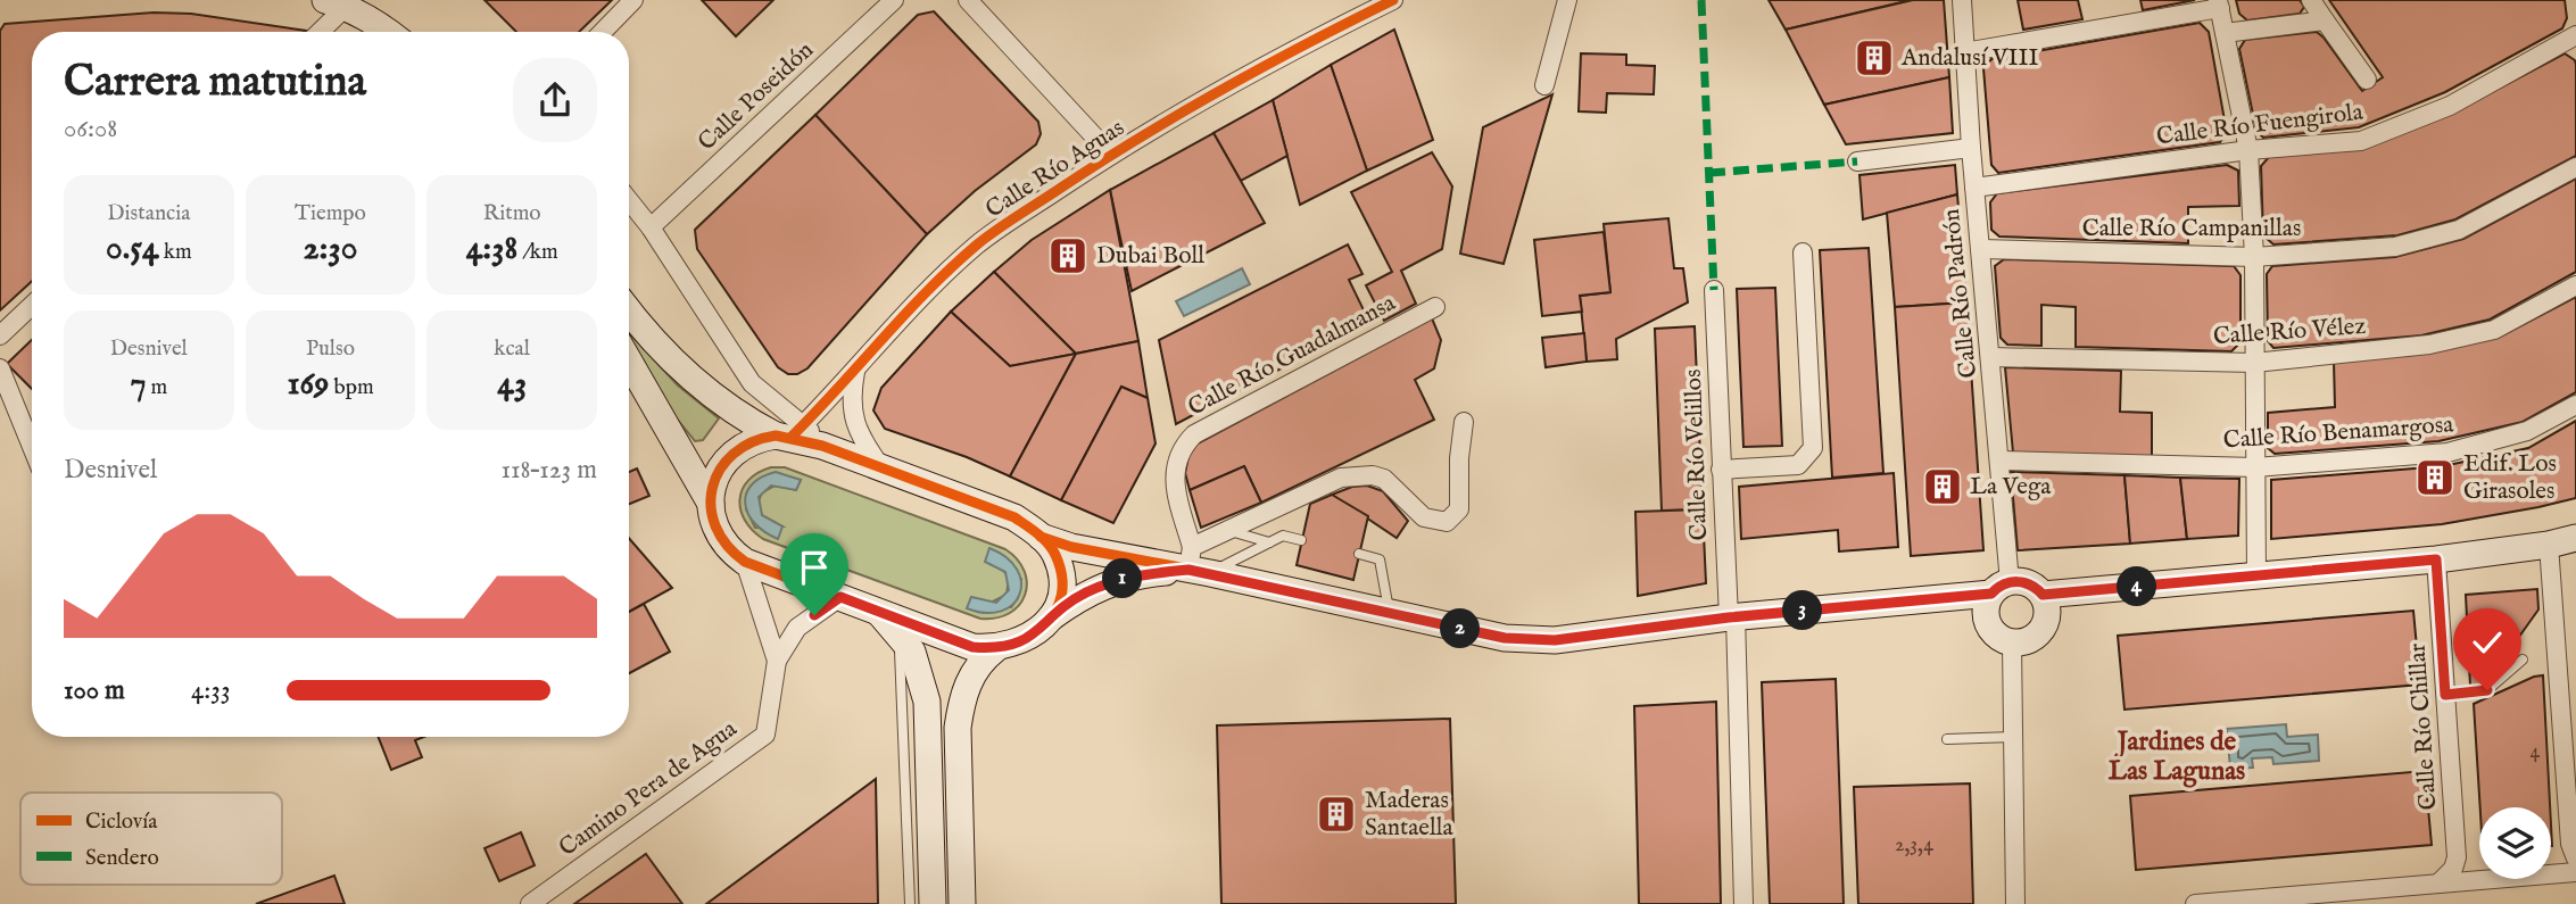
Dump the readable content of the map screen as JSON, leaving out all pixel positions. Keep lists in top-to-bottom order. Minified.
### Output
{"streets":{"street":["Calle Poseidón","Calle Río Fuengirola","Calle Río Aguas","Calle Río Campanillas","Calle Río Padrón","Calle Río Vélez","Calle Río Guadalmansa","Calle Río Benamargosa","Calle Río Velillos","Calle Río Chillar","Camino Pera de Agua"]},"crossings":[["Calle Río Fuengirola","Calle Río Padrón"],["Calle Río Campanillas","Calle Río Padrón"],["Calle Río Padrón","Calle Río Vélez"],["Calle Río Padrón","Calle Río Benamargosa"]],"districts":["Jardines de Las Lagunas"],"places":{"building":["Andalusí VIII","Dubai Boll","Edif. Los Girasoles","La Vega","Maderas Santaella"]},"house_numbers":["4","2,3,4"],"legend":["Ciclovía","Sendero"],"page":{"heading":["Carrera matutina","06:08"],"stats":[["Distancia","0.54 km"],["Tiempo","2:30"],["Ritmo","4:38 /km"],["Desnivel","7 m"],["Pulso","169 bpm"],["kcal","43"]],"chart":["Desnivel","118–123 m"],"pins":["1","4","3","2"],"list":[{"name":"100 m","note":"4:33"}]}}
